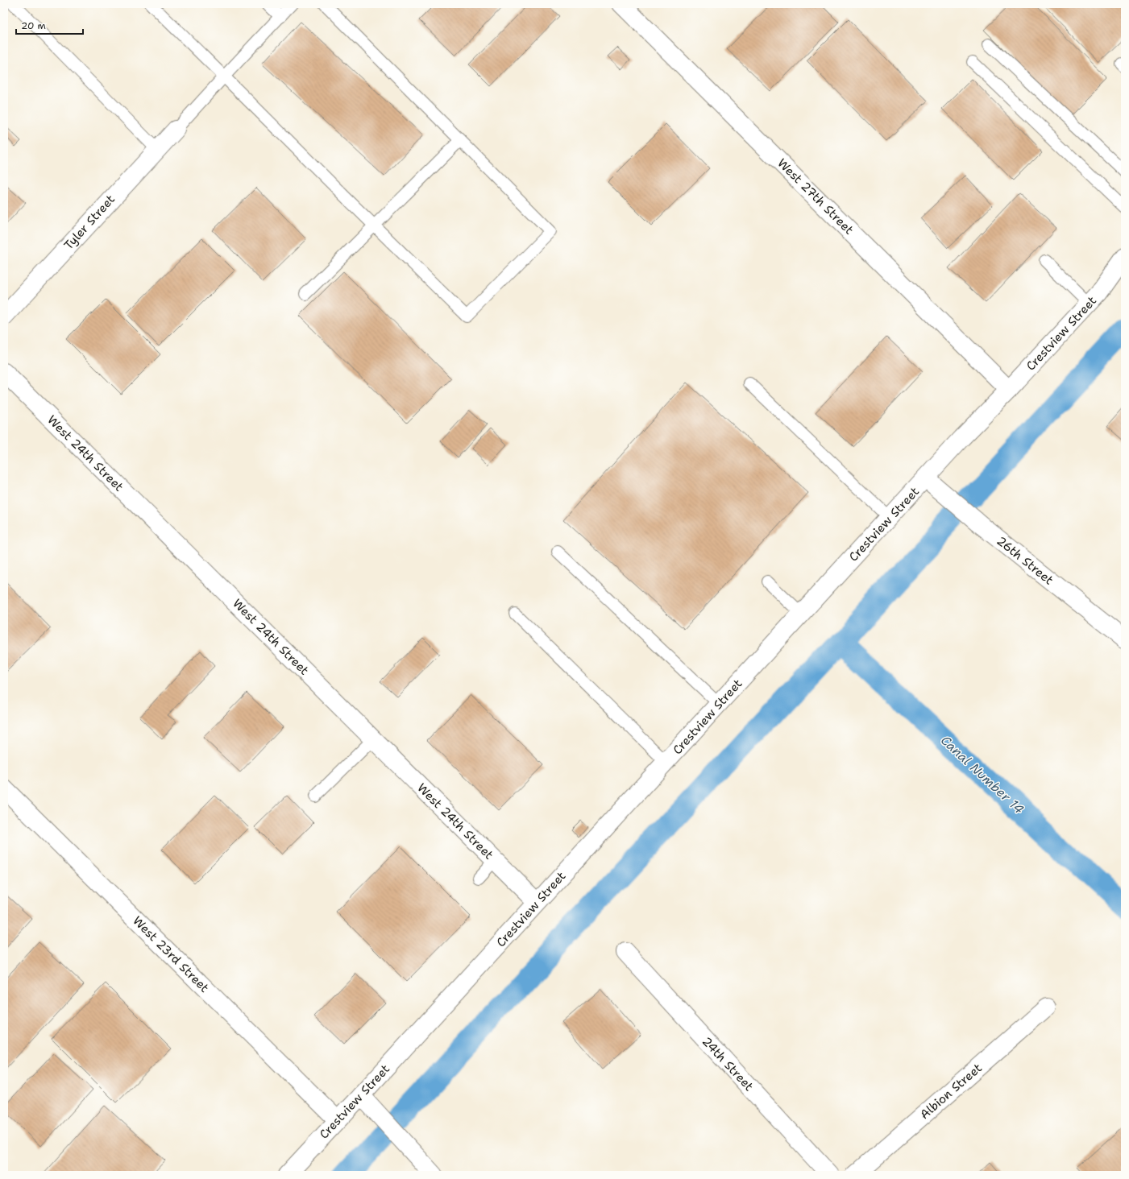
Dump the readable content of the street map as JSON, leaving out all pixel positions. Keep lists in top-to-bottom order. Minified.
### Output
{"streets":{"street":["West 27th Street","Tyler Street","Crestview Street","West 24th Street","26th Street","West 23rd Street","24th Street","Albion Street"]},"crossings":[["West 27th Street","Crestview Street"],["Crestview Street","West 24th Street"],["Crestview Street","26th Street"],["Crestview Street","West 23rd Street"]],"water":["Canal Number 14"],"scale_bar":"20 m"}
